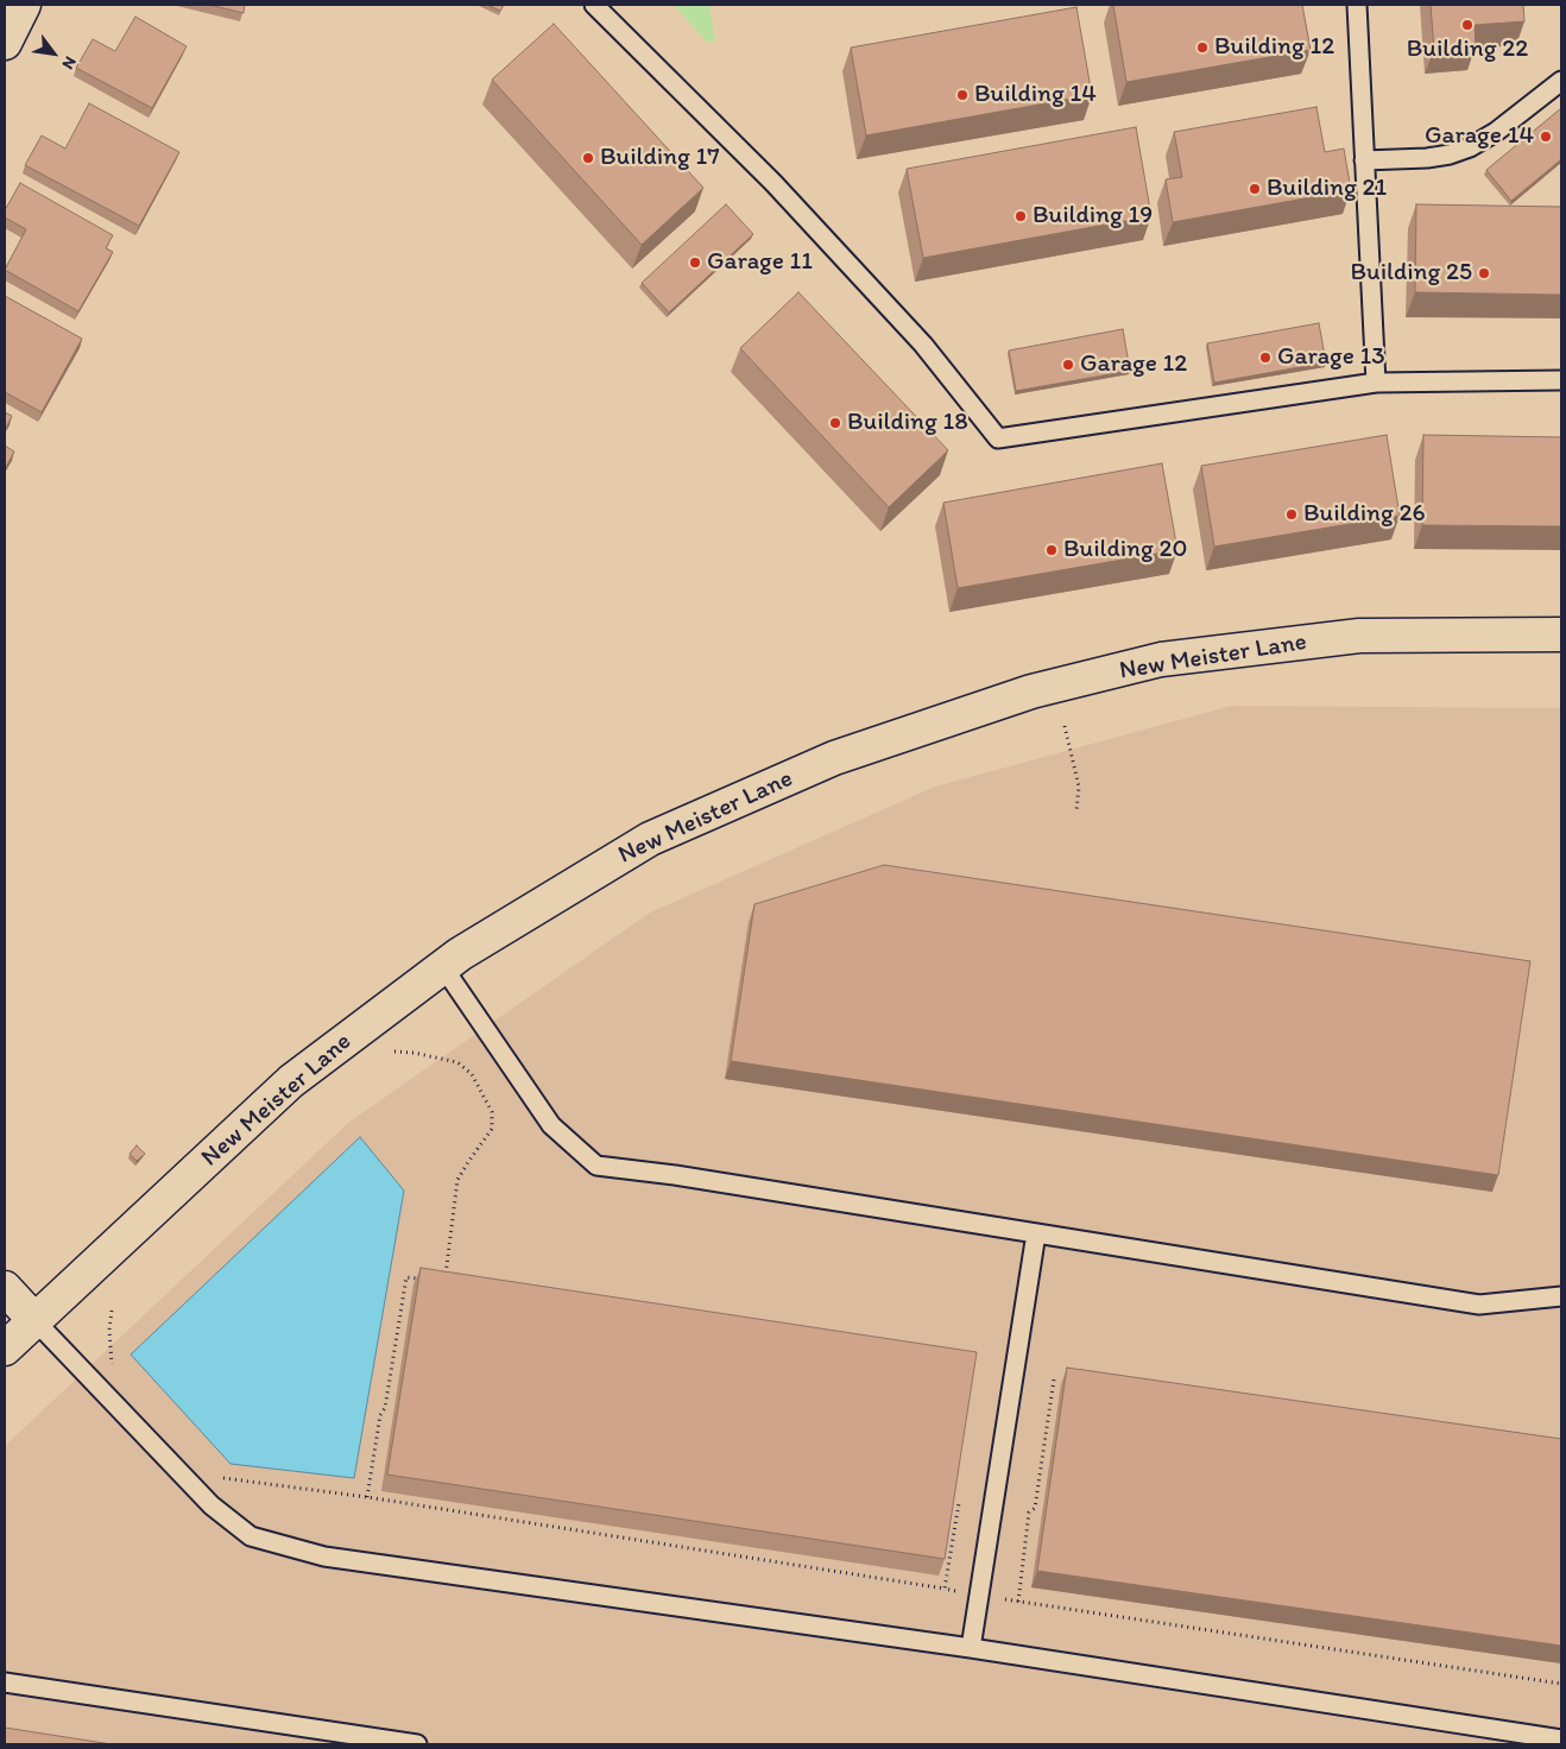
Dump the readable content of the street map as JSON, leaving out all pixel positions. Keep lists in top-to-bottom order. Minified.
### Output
{"streets":{"street":["New Meister Lane"]},"places":["Building 22","Building 12","Building 14","Garage 14","Building 17","Building 21","Building 19","Garage 11","Building 25","Garage 13","Garage 12","Building 18","Building 26","Building 20"],"north":"bottom right"}
